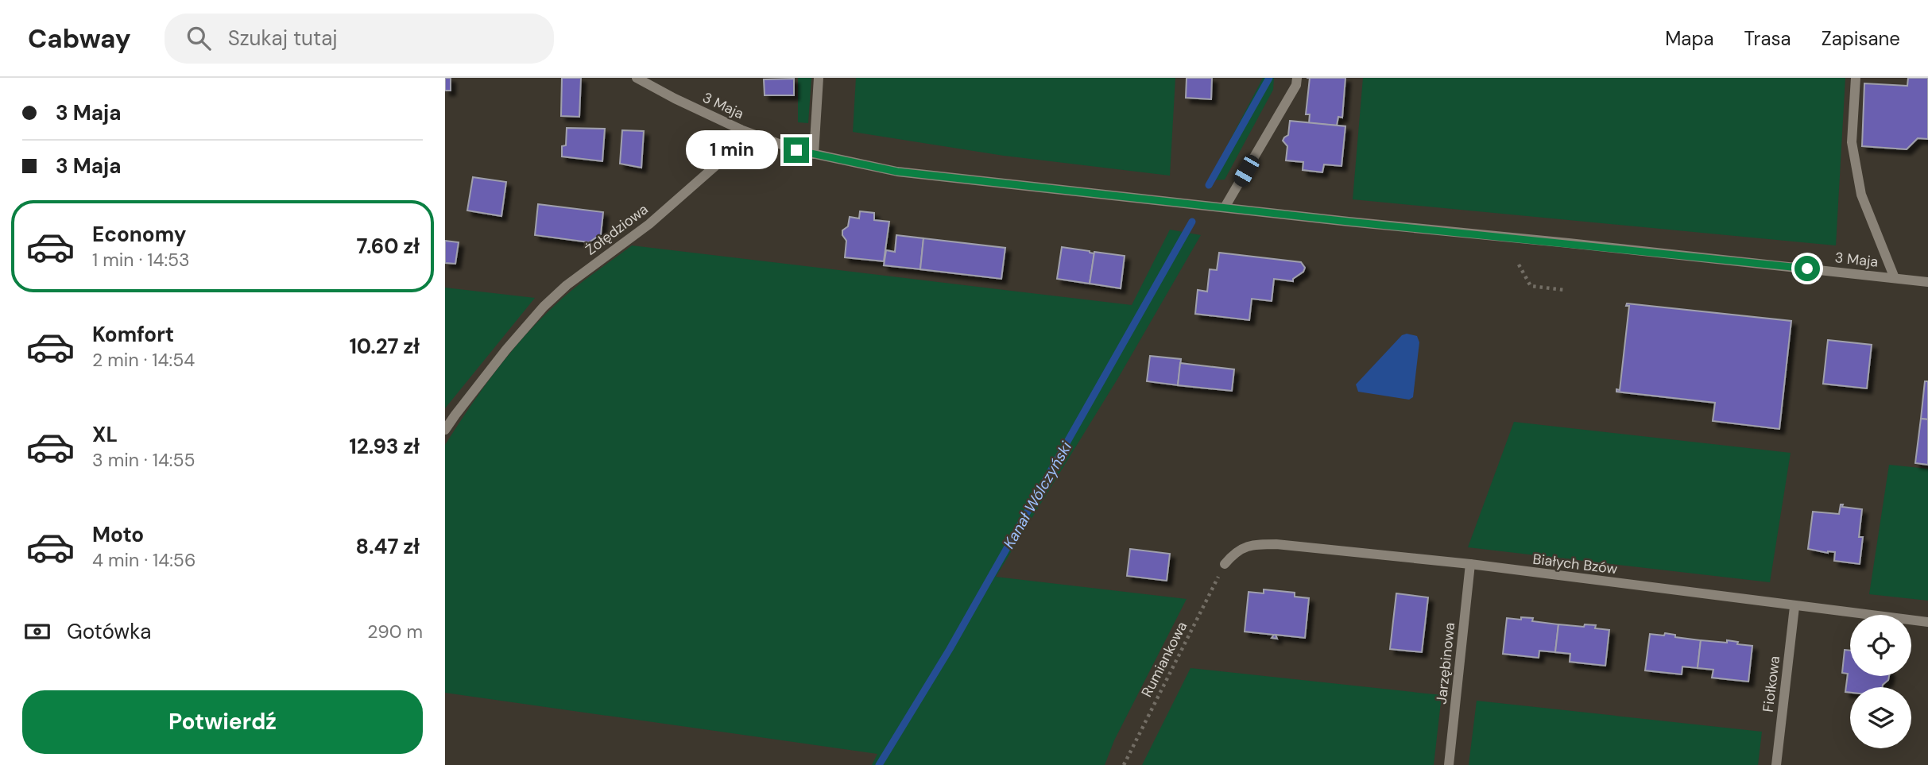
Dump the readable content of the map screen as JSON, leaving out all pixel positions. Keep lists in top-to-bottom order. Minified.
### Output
{"streets":{"street":["3 Maja","Żołędziowa","Białych Bzów","Jarzębinowa","Fiołkowa"],"path":["Rumiankowa"]},"crossings":[["3 Maja","Żołędziowa"],["Białych Bzów","Rumiankowa"],["Białych Bzów","Jarzębinowa"],["Białych Bzów","Fiołkowa"]],"water":["Kanał Wólczyński"],"page":{"header":"Cabway","search":"Szukaj tutaj","nav":["Mapa","Trasa","Zapisane"],"banner":["3 Maja","3 Maja"],"bubble":"1 min","list":[{"name":"Economy","note":"1 min · 14:53","value":"7.60 zł"},{"name":"Komfort","note":"2 min · 14:54","value":"10.27 zł"},{"name":"XL","note":"3 min · 14:55","value":"12.93 zł"},{"name":"Moto","note":"4 min · 14:56","value":"8.47 zł"}],"pay":["Gotówka","290 m"],"buttons":"Potwierdź"}}
